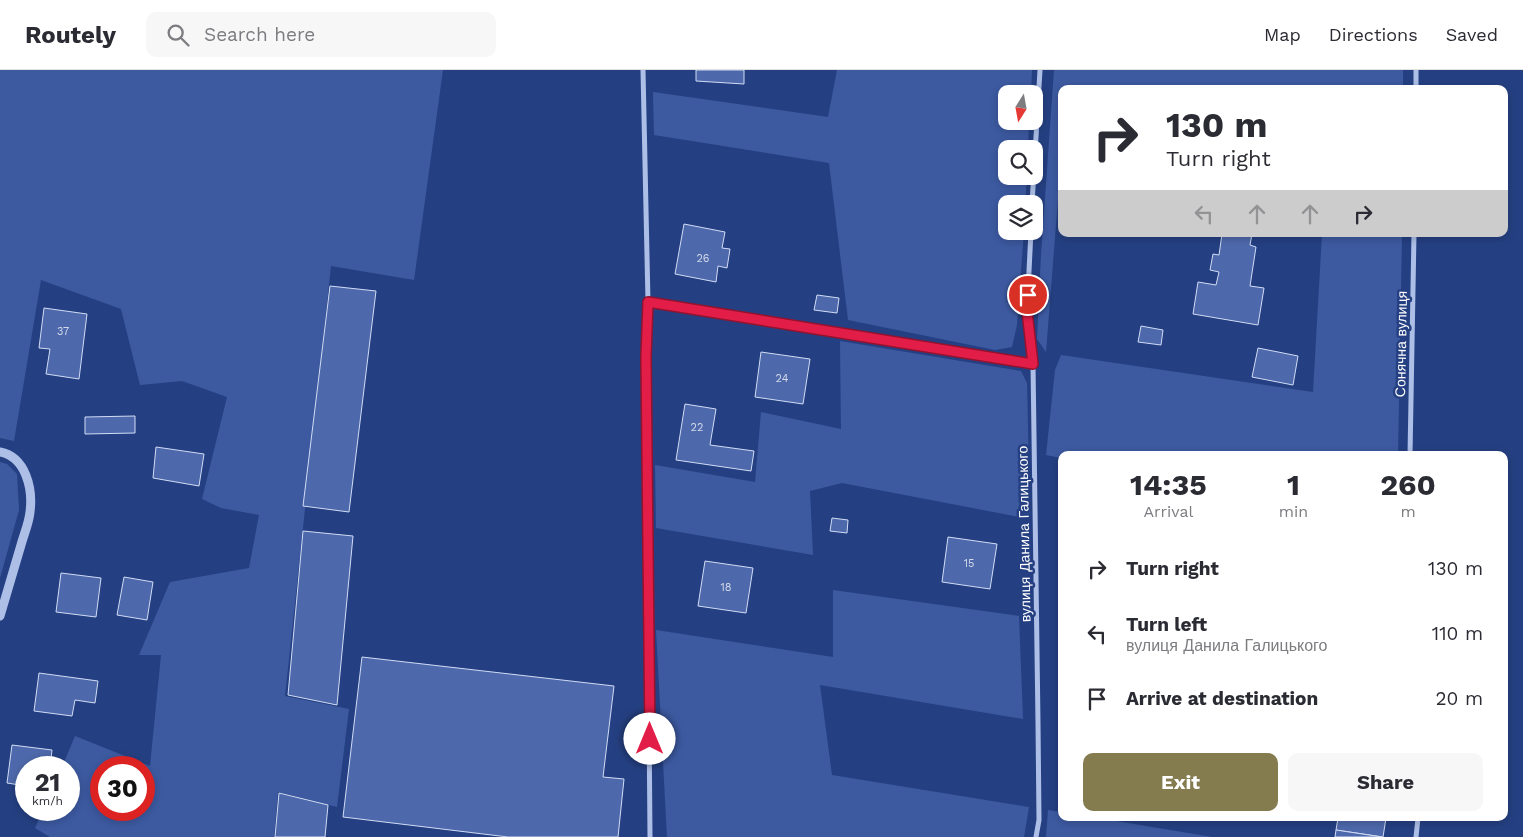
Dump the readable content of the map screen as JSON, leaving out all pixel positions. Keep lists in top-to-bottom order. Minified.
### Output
{"streets":{"street":["Сонячна вулиця","вулиця Данила Галицького"]},"house_numbers":["26","37","24","22","15","18"],"north":"bottom","page":{"header":"Routely","search":"Search here","nav":["Map","Directions","Saved"],"turn":["130 m","Turn right"],"eta":["14:35","Arrival","1","min","260","m"],"list":[{"name":"Turn right","value":"130 m"},{"name":"Turn left","note":"вулиця Данила Галицького","value":"110 m"},{"name":"Arrive at destination","value":"20 m"}],"buttons":["Exit","Share"],"speed":"21 km/h","limit":"30"}}
